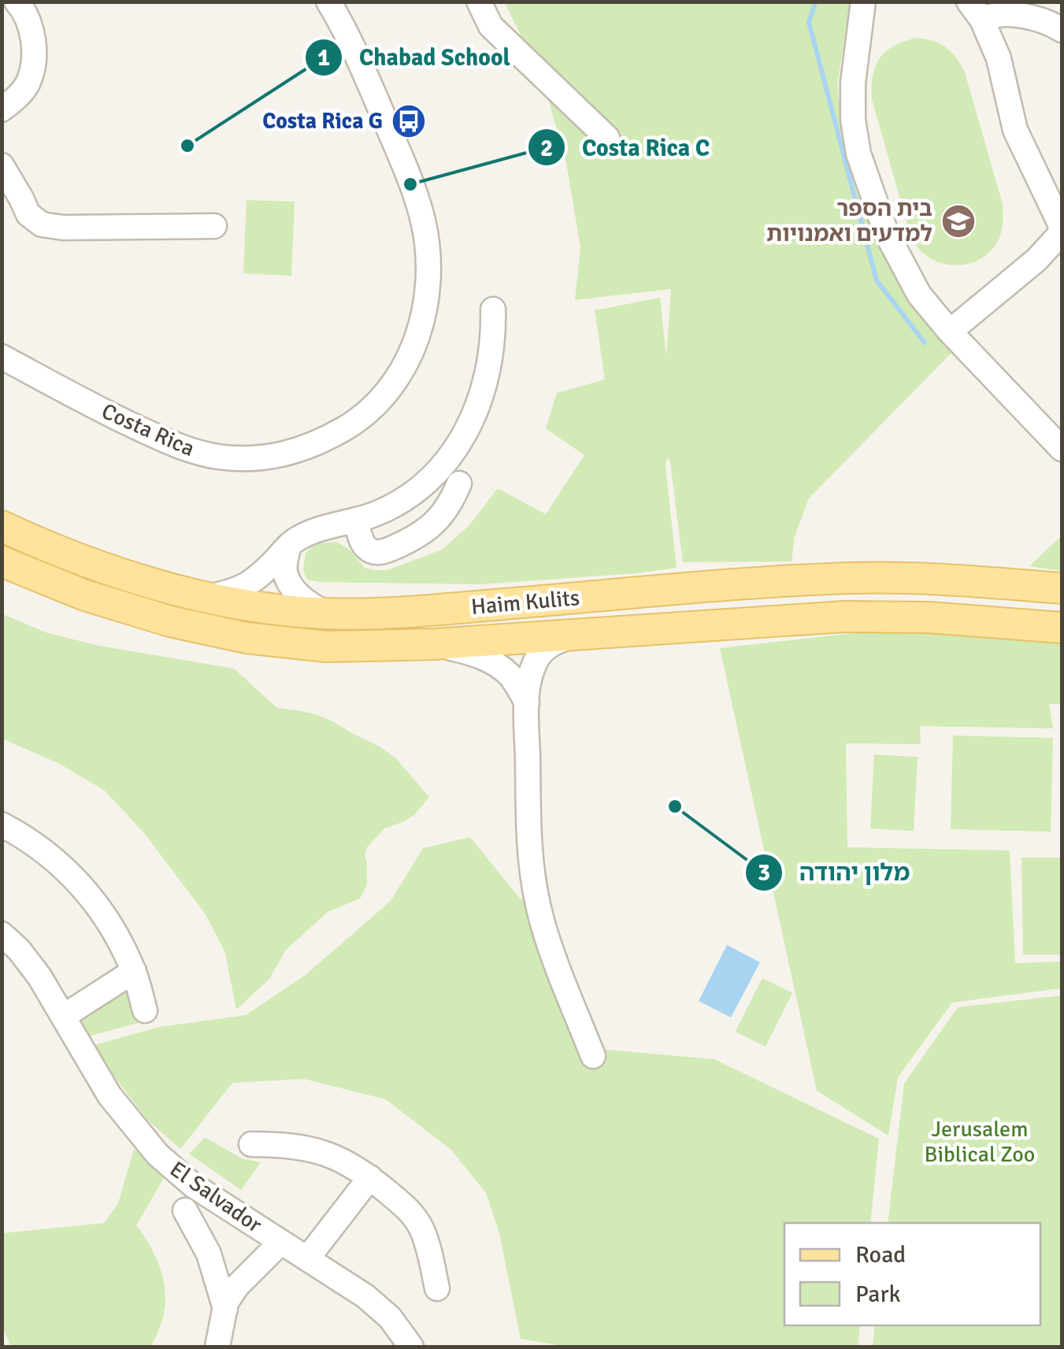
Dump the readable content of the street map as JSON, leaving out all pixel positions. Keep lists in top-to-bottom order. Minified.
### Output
{"streets":{"main road":["Haim Kulits"],"street":["Costa Rica","El Salvador"]},"parks":["Jerusalem Biblical Zoo"],"places":{"bus stop":["Costa Rica G"],"other":["Chabad School","Costa Rica C","מלון יהודה"],"school or university":["בית הספר למדעים ואמנויות"]},"legend":["Road","Park"]}
